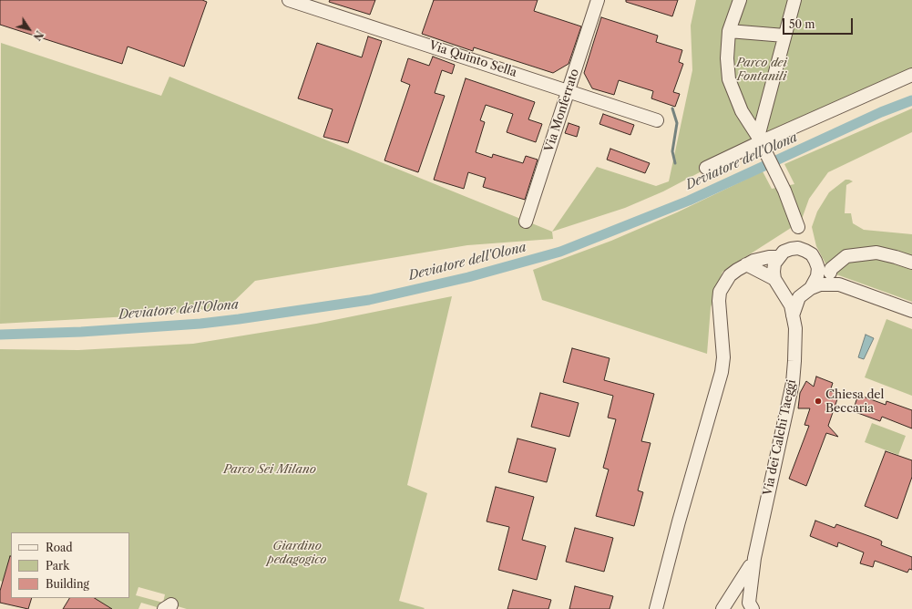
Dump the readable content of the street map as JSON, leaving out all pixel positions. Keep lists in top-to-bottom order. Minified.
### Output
{"streets":{"street":["Via Quinto Sella","Via Monferrato","Via dei Calchi Taeggi"]},"crossings":[["Via Quinto Sella","Via Monferrato"]],"water":["Deviatore dell'Olona"],"parks":["Parco dei Fontanili","Parco Sei Milano","Giardino pedagogico"],"places":["Chiesa del Beccaria"],"legend":["Road","Park","Building"],"scale_bar":"50 m","north":"bottom right"}
